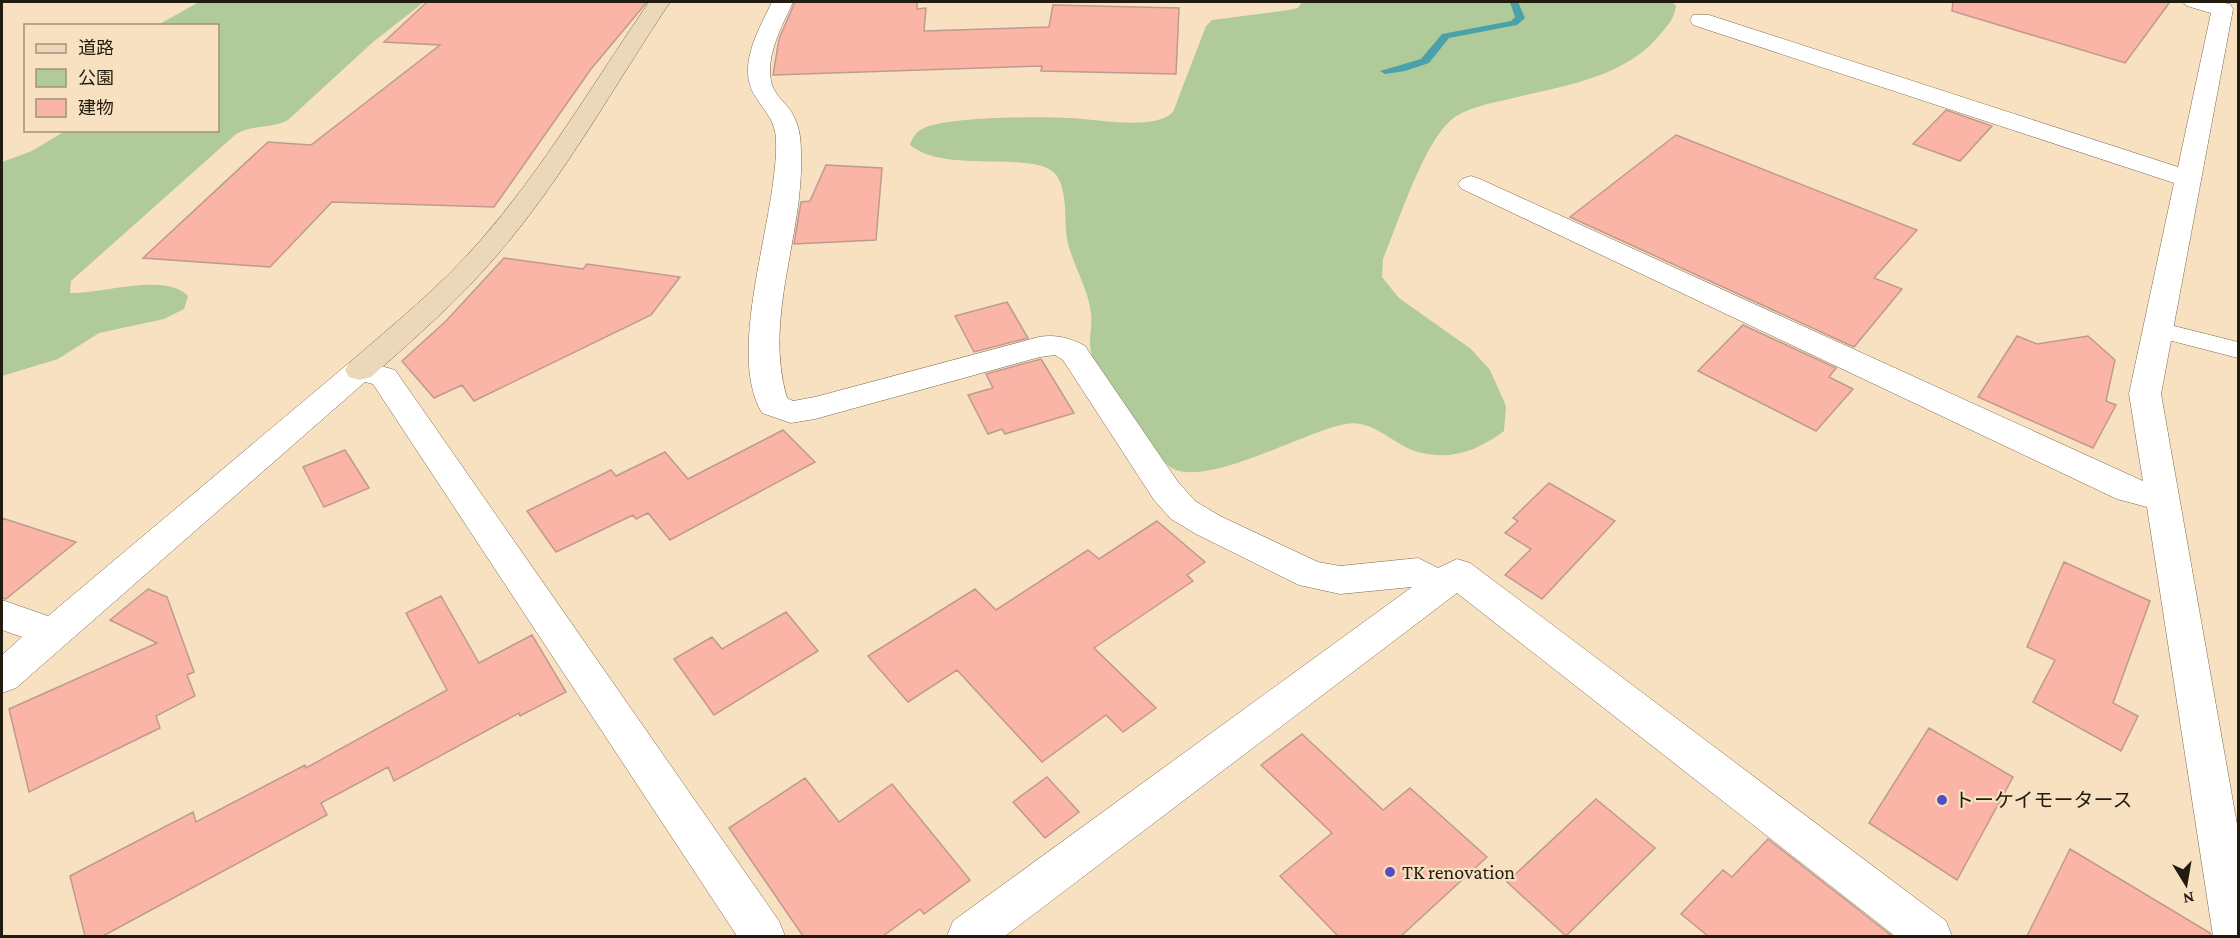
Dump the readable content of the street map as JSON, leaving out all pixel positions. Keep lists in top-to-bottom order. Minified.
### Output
{"places":["トーケイモータース","TK renovation"],"legend":["道路","公園","建物"],"north":"bottom"}
